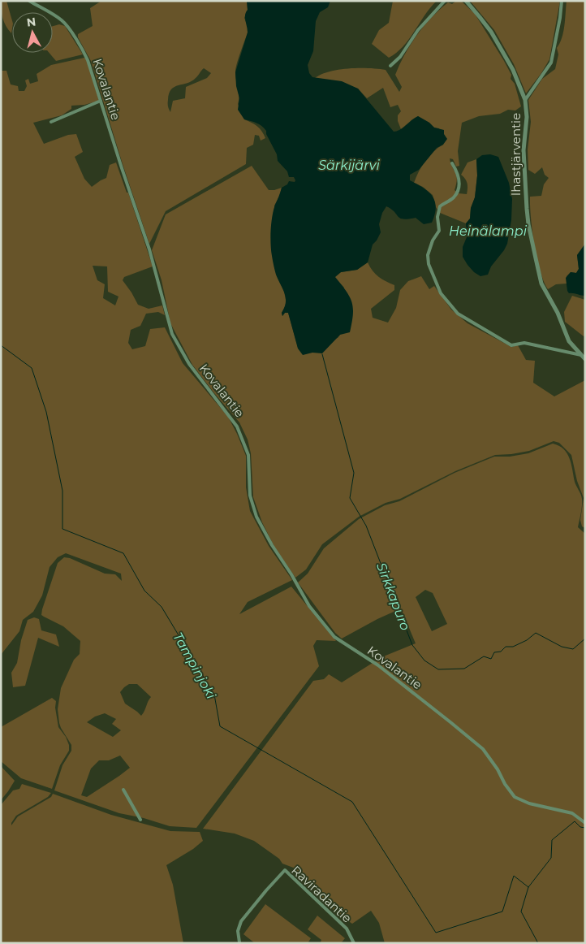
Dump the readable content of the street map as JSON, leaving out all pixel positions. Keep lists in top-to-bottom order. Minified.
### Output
{"streets":{"street":["Kovalantie","Ihastjärventie","Raviradantie"]},"water":["Särkijärvi","Heinälampi","Sirkkapuro","Tampinjoki"],"north":"top"}
